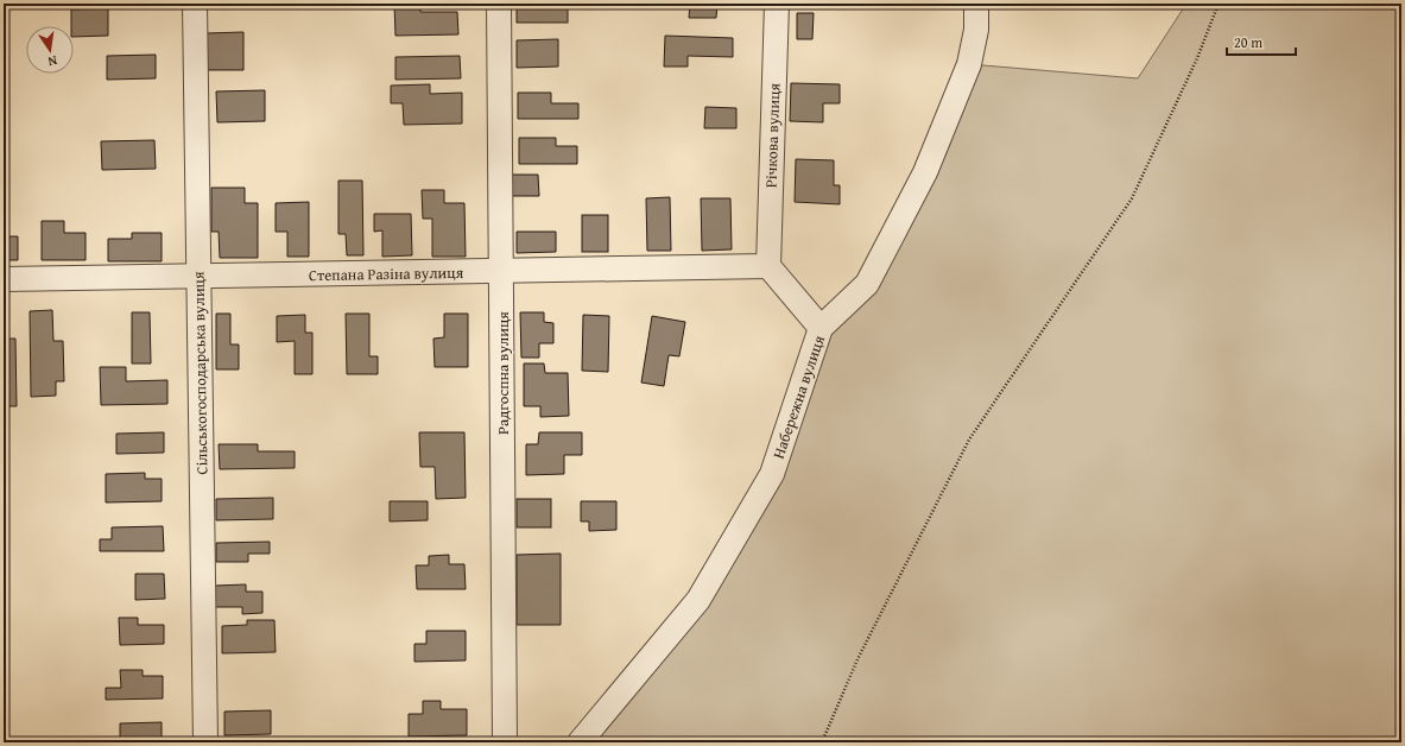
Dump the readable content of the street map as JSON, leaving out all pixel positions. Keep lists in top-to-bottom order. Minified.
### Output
{"streets":{"street":["Річкова вулиця","Степана Разіна вулиця","Сільськогосподарська вулиця","Радгоспна вулиця","Набережна вулиця"]},"crossings":[["Річкова вулиця","Степана Разіна вулиця"],["Степана Разіна вулиця","Сільськогосподарська вулиця"],["Степана Разіна вулиця","Радгоспна вулиця"]],"scale_bar":"20 m","north":"bottom"}
